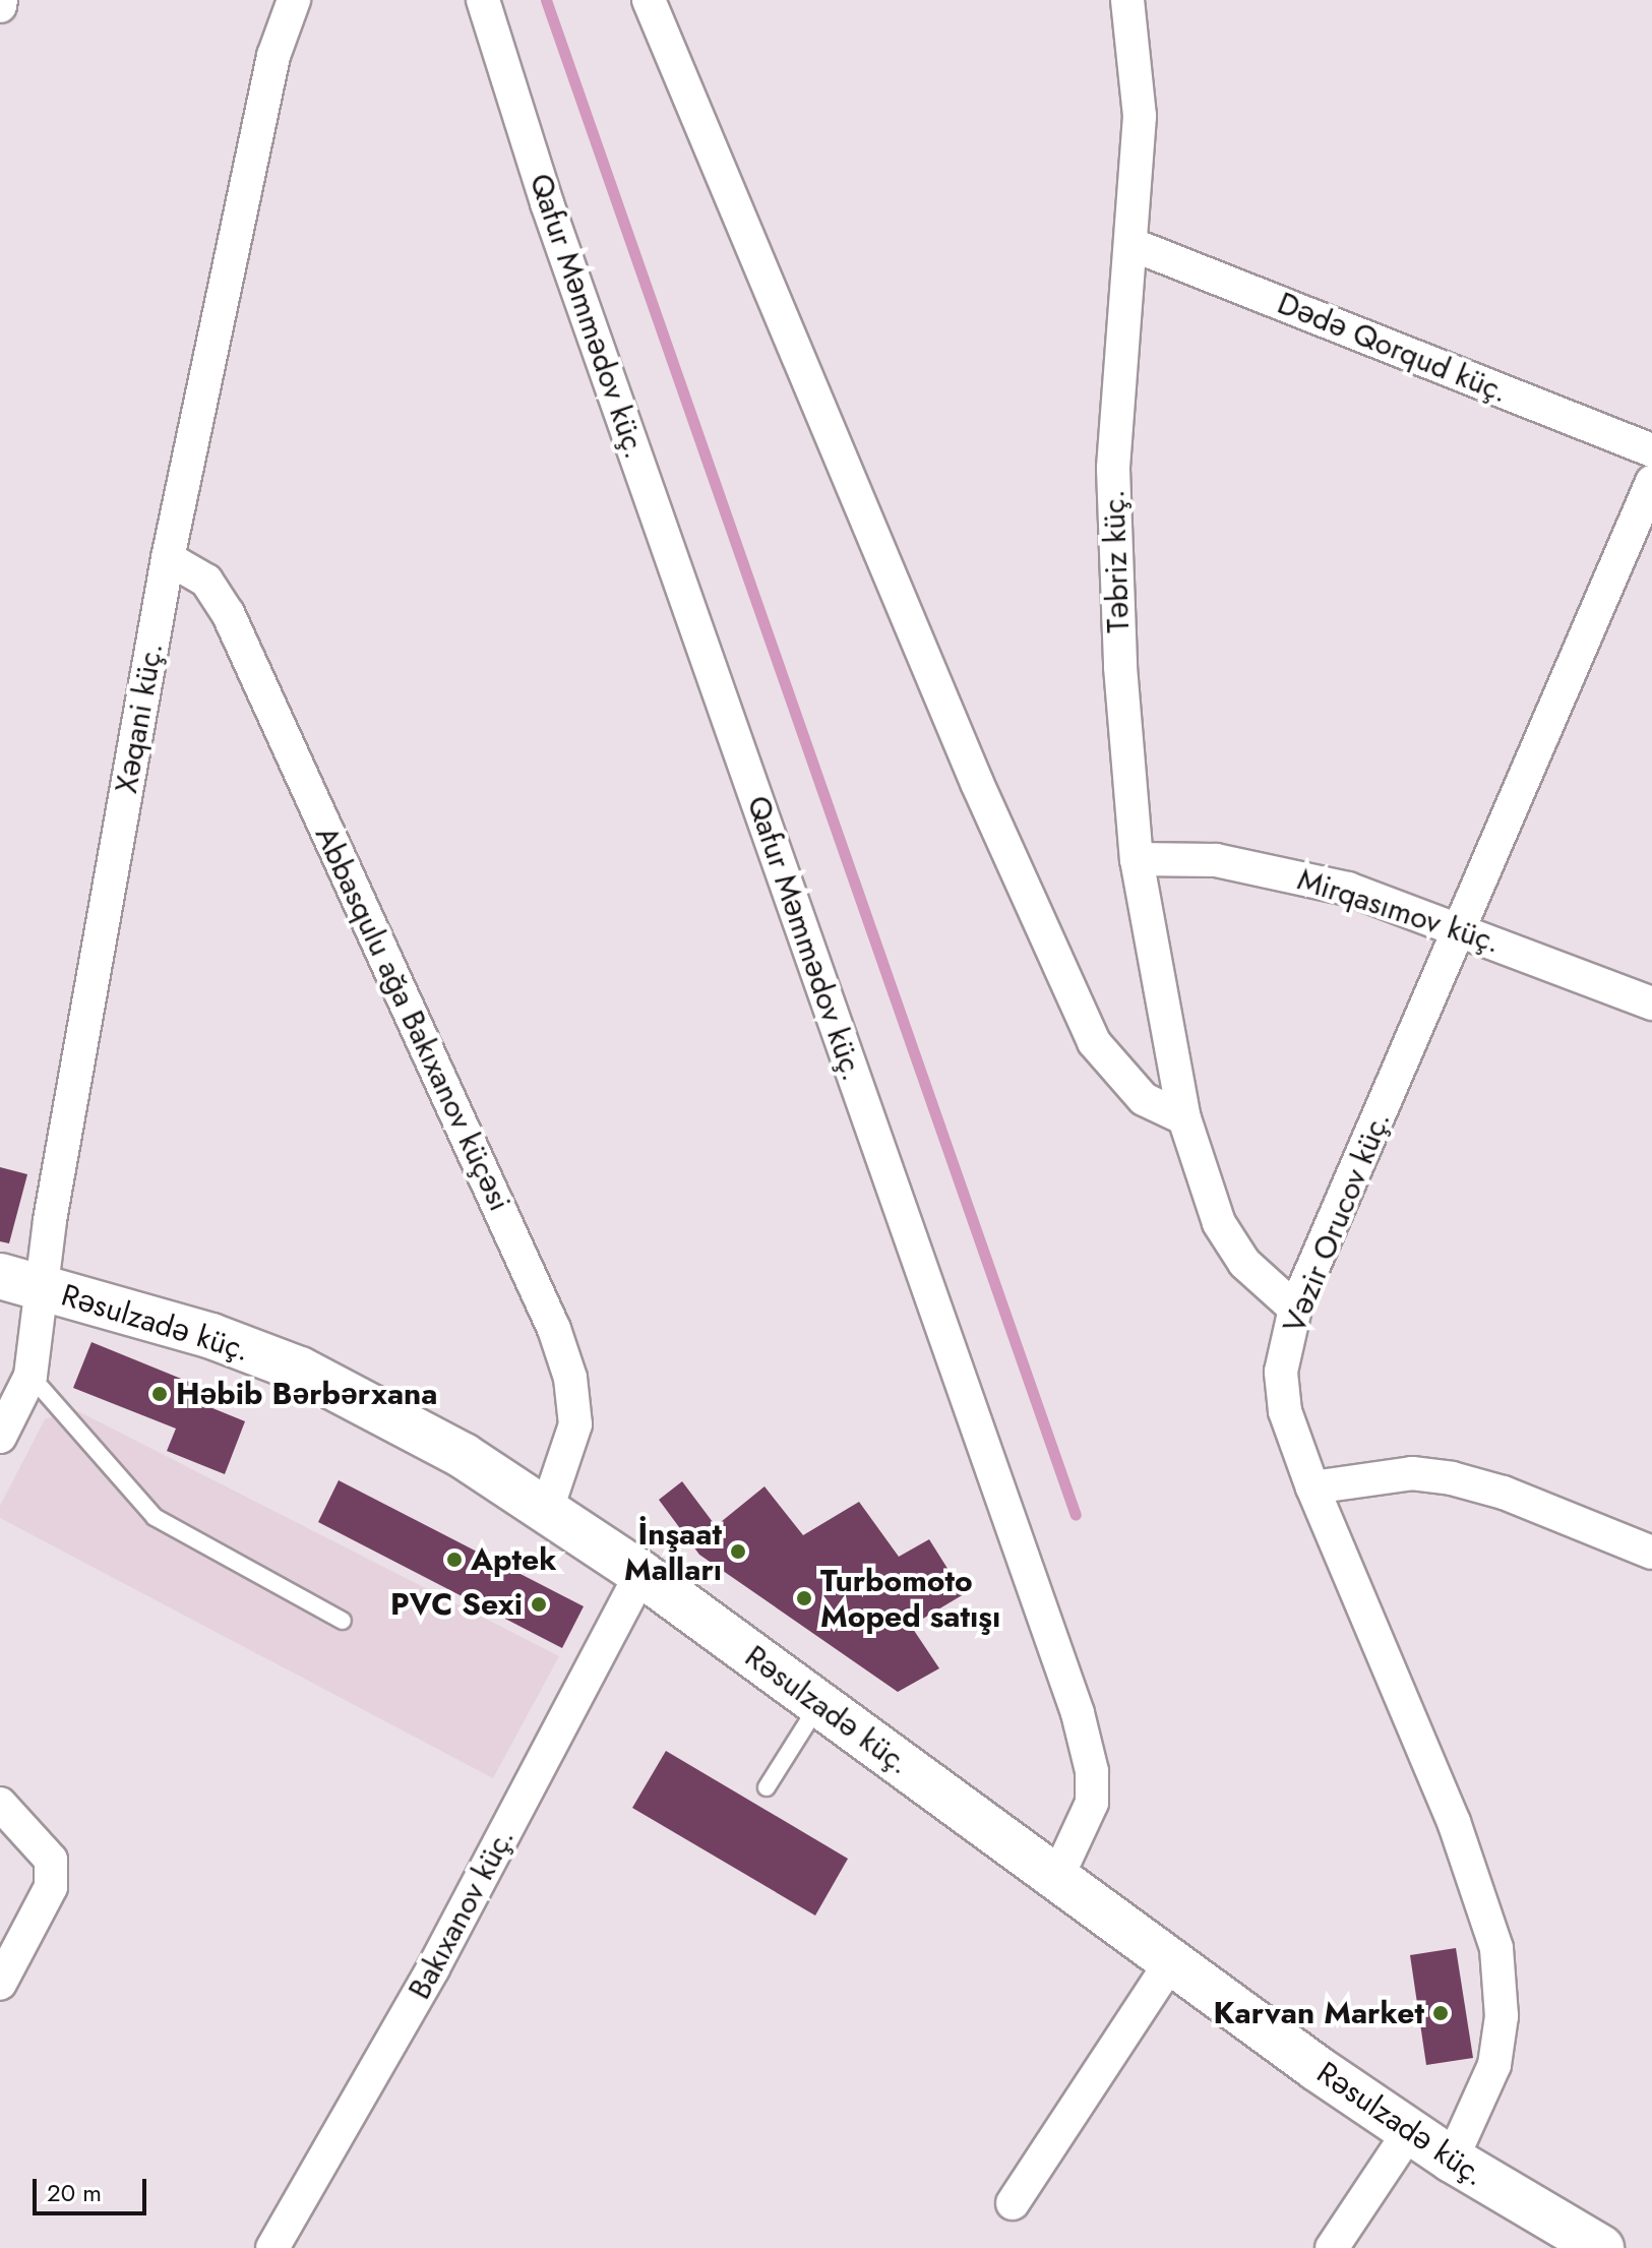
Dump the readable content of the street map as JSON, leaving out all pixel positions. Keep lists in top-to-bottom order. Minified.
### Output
{"streets":{"main road":["Rəsulzadə küç."],"street":["Qafur Məmmədov küç.","Dədə Qorqud küç.","Təbriz küç.","Xəqani küç.","Mirqasımov küç.","Abbasqulu ağa Bakıxanov küçəsi","Vəzir Orucov küç.","Bakıxanov küç."]},"crossings":[["Qafur Məmmədov küç.","Rəsulzadə küç."],["Dədə Qorqud küç.","Təbriz küç."],["Təbriz küç.","Mirqasımov küç."],["Təbriz küç.","Vəzir Orucov küç."],["Xəqani küç.","Abbasqulu ağa Bakıxanov küçəsi"],["Xəqani küç.","Rəsulzadə küç."],["Mirqasımov küç.","Vəzir Orucov küç."],["Abbasqulu ağa Bakıxanov küçəsi","Rəsulzadə küç."],["Vəzir Orucov küç.","Rəsulzadə küç."],["Rəsulzadə küç.","Bakıxanov küç."]],"places":["Həbib Bərbərxana","İnşaat Malları","Aptek","Turbomoto Moped satışı","PVC Sexi","Karvan Market"],"scale_bar":"20 m"}
